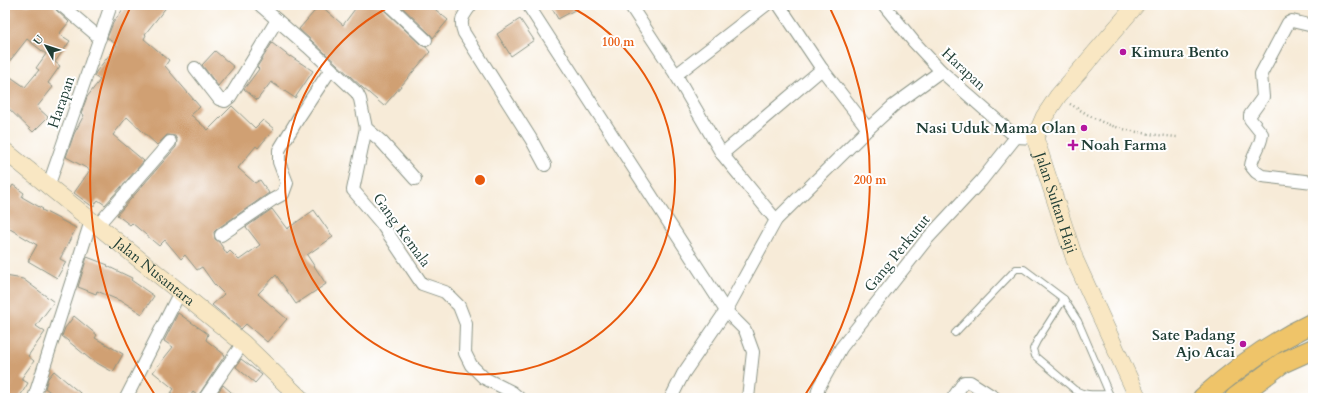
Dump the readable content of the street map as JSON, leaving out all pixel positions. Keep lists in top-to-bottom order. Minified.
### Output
{"streets":{"street":["Harapan","Jalan Sultan Haji","Gang Kemala","Gang Perkutut","Jalan Nusantara"]},"crossings":[["Harapan","Gang Perkutut"],["Harapan","Jalan Nusantara"]],"places":{"other":["Kimura Bento","Nasi Uduk Mama Olan","Sate Padang Ajo Acai"],"health":["Noah Farma"]},"north":"top left","rings":["100 m","200 m"]}
